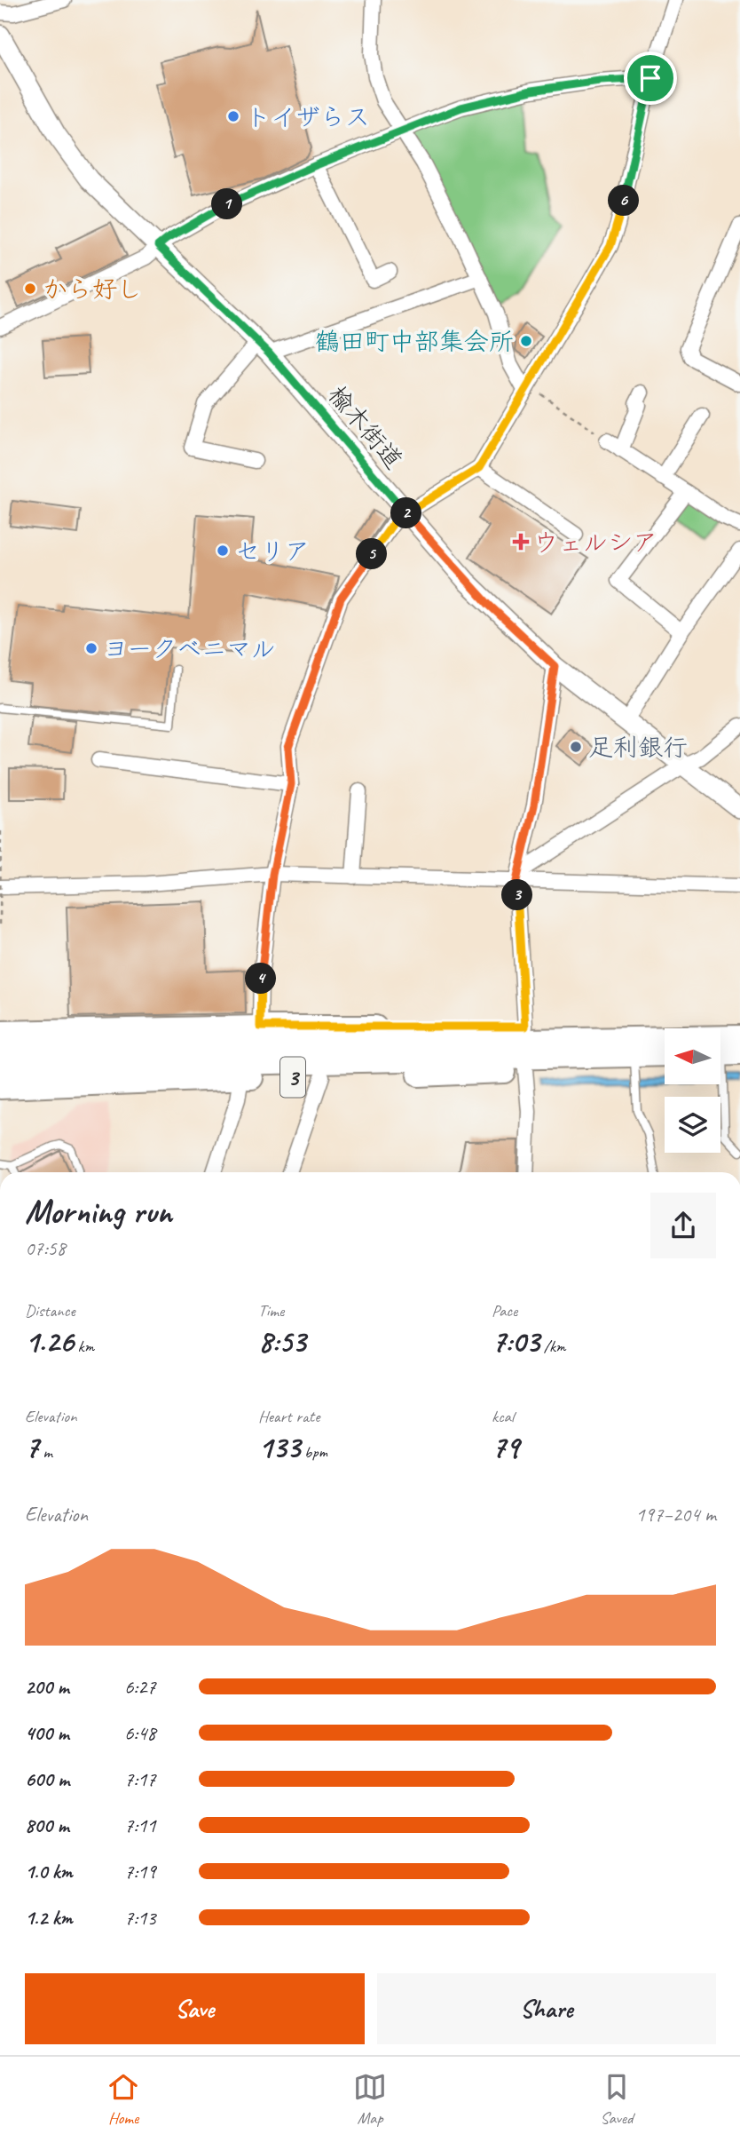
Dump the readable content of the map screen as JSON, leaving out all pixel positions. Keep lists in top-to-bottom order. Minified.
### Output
{"streets":{"main road":["3"],"street":["楡木街道"]},"places":{"other":["トイザらス","から好し","鶴田町中部集会所","セリア","ヨークベニマル","足利銀行"],"health":["ウェルシア"]},"north":"left","page":{"pins":["6","1","2","5","3","4"],"heading":["Morning run","07:58"],"stats":[["Distance","1.26 km"],["Time","8:53"],["Pace","7:03 /km"],["Elevation","7 m"],["Heart rate","133 bpm"],["kcal","79"]],"chart":["Elevation","197–204 m"],"list":[{"name":"200 m","note":"6:27"},{"name":"400 m","note":"6:48"},{"name":"600 m","note":"7:17"},{"name":"800 m","note":"7:11"},{"name":"1.0 km","note":"7:19"},{"name":"1.2 km","note":"7:13"}],"buttons":["Save","Share"],"tabs":["Home","Map","Saved"]}}
